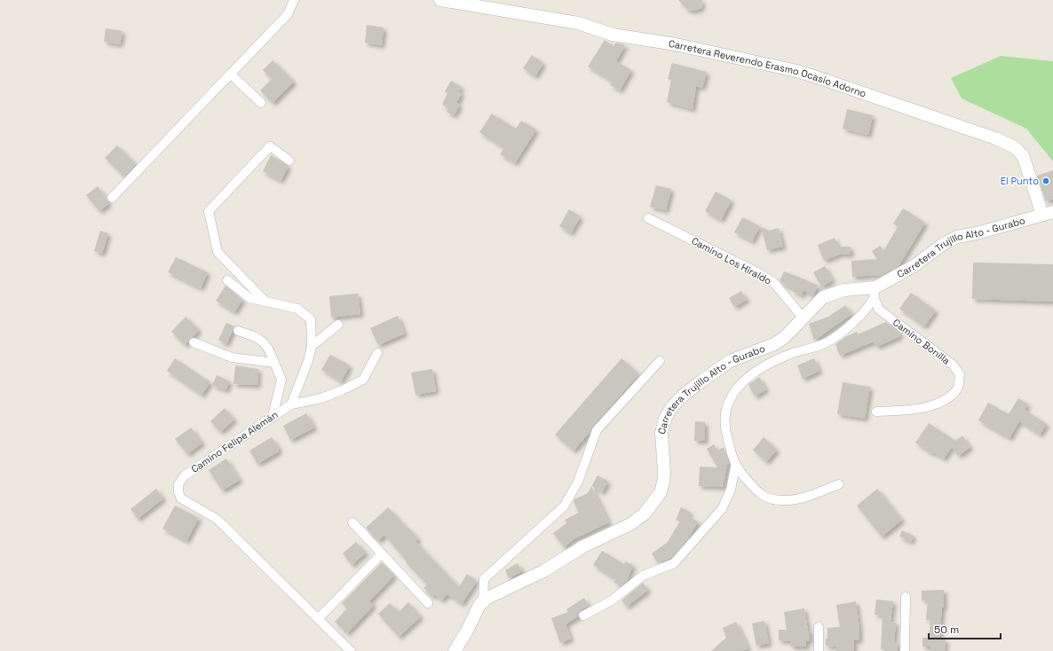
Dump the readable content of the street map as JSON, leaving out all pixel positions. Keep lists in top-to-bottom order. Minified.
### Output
{"streets":{"main road":["Carretera Reverendo Erasmo Ocasio Adorno","Carretera Trujillo Alto - Gurabo"],"street":["Camino Los Hiraldo","Camino Bonilla","Camino Felipe Alemán"]},"crossings":[["Carretera Reverendo Erasmo Ocasio Adorno","Carretera Trujillo Alto - Gurabo"],["Carretera Trujillo Alto - Gurabo","Camino Los Hiraldo"],["Carretera Trujillo Alto - Gurabo","Camino Bonilla"]],"places":["El Punto"],"scale_bar":"50 m"}
